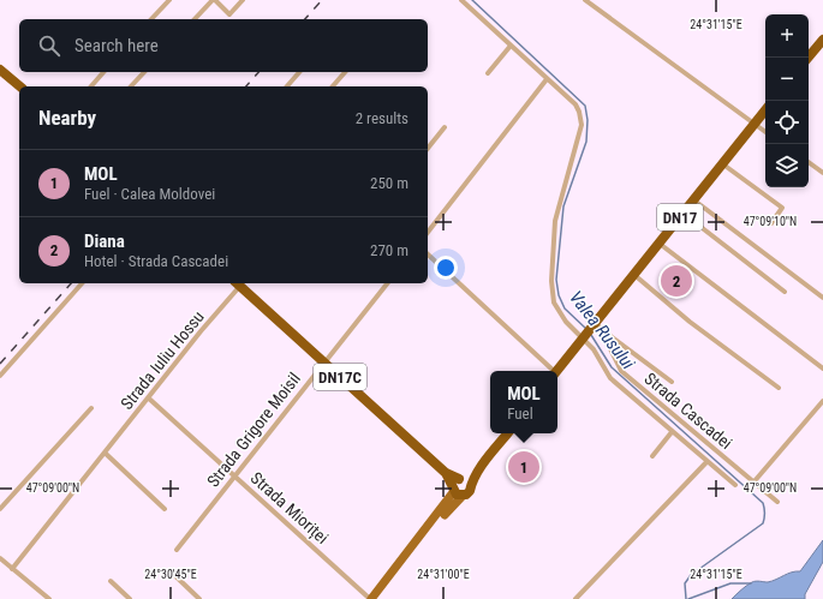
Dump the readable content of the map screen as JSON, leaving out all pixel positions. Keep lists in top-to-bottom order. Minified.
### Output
{"streets":{"highway":["DN17","DN17C"],"street":["Strada Iuliu Hossu","Strada Cascadei","Strada Grigore Moisil","Strada Mioriței"]},"crossings":[["DN17","Strada Cascadei"],["Strada Iuliu Hossu","DN17C"],["Strada Iuliu Hossu","Strada Mioriței"],["DN17C","Strada Grigore Moisil"],["Strada Grigore Moisil","Strada Mioriței"]],"water":["Valea Rusului"],"page":{"map_buttons":["+","−"],"search":"Search here","heading":["Nearby","2 results"],"list":[{"mark":"1","name":"MOL","note":"Fuel · Calea Moldovei","value":"250 m"},{"mark":"2","name":"Diana","note":"Hotel · Strada Cascadei","value":"270 m"}],"pins":["2","1"],"popup":["MOL","Fuel"]},"coordinates":["24°31'15\"E","47°09'10\"N","47°09'00\"N","24°30'45\"E","24°31'00\"E"]}
